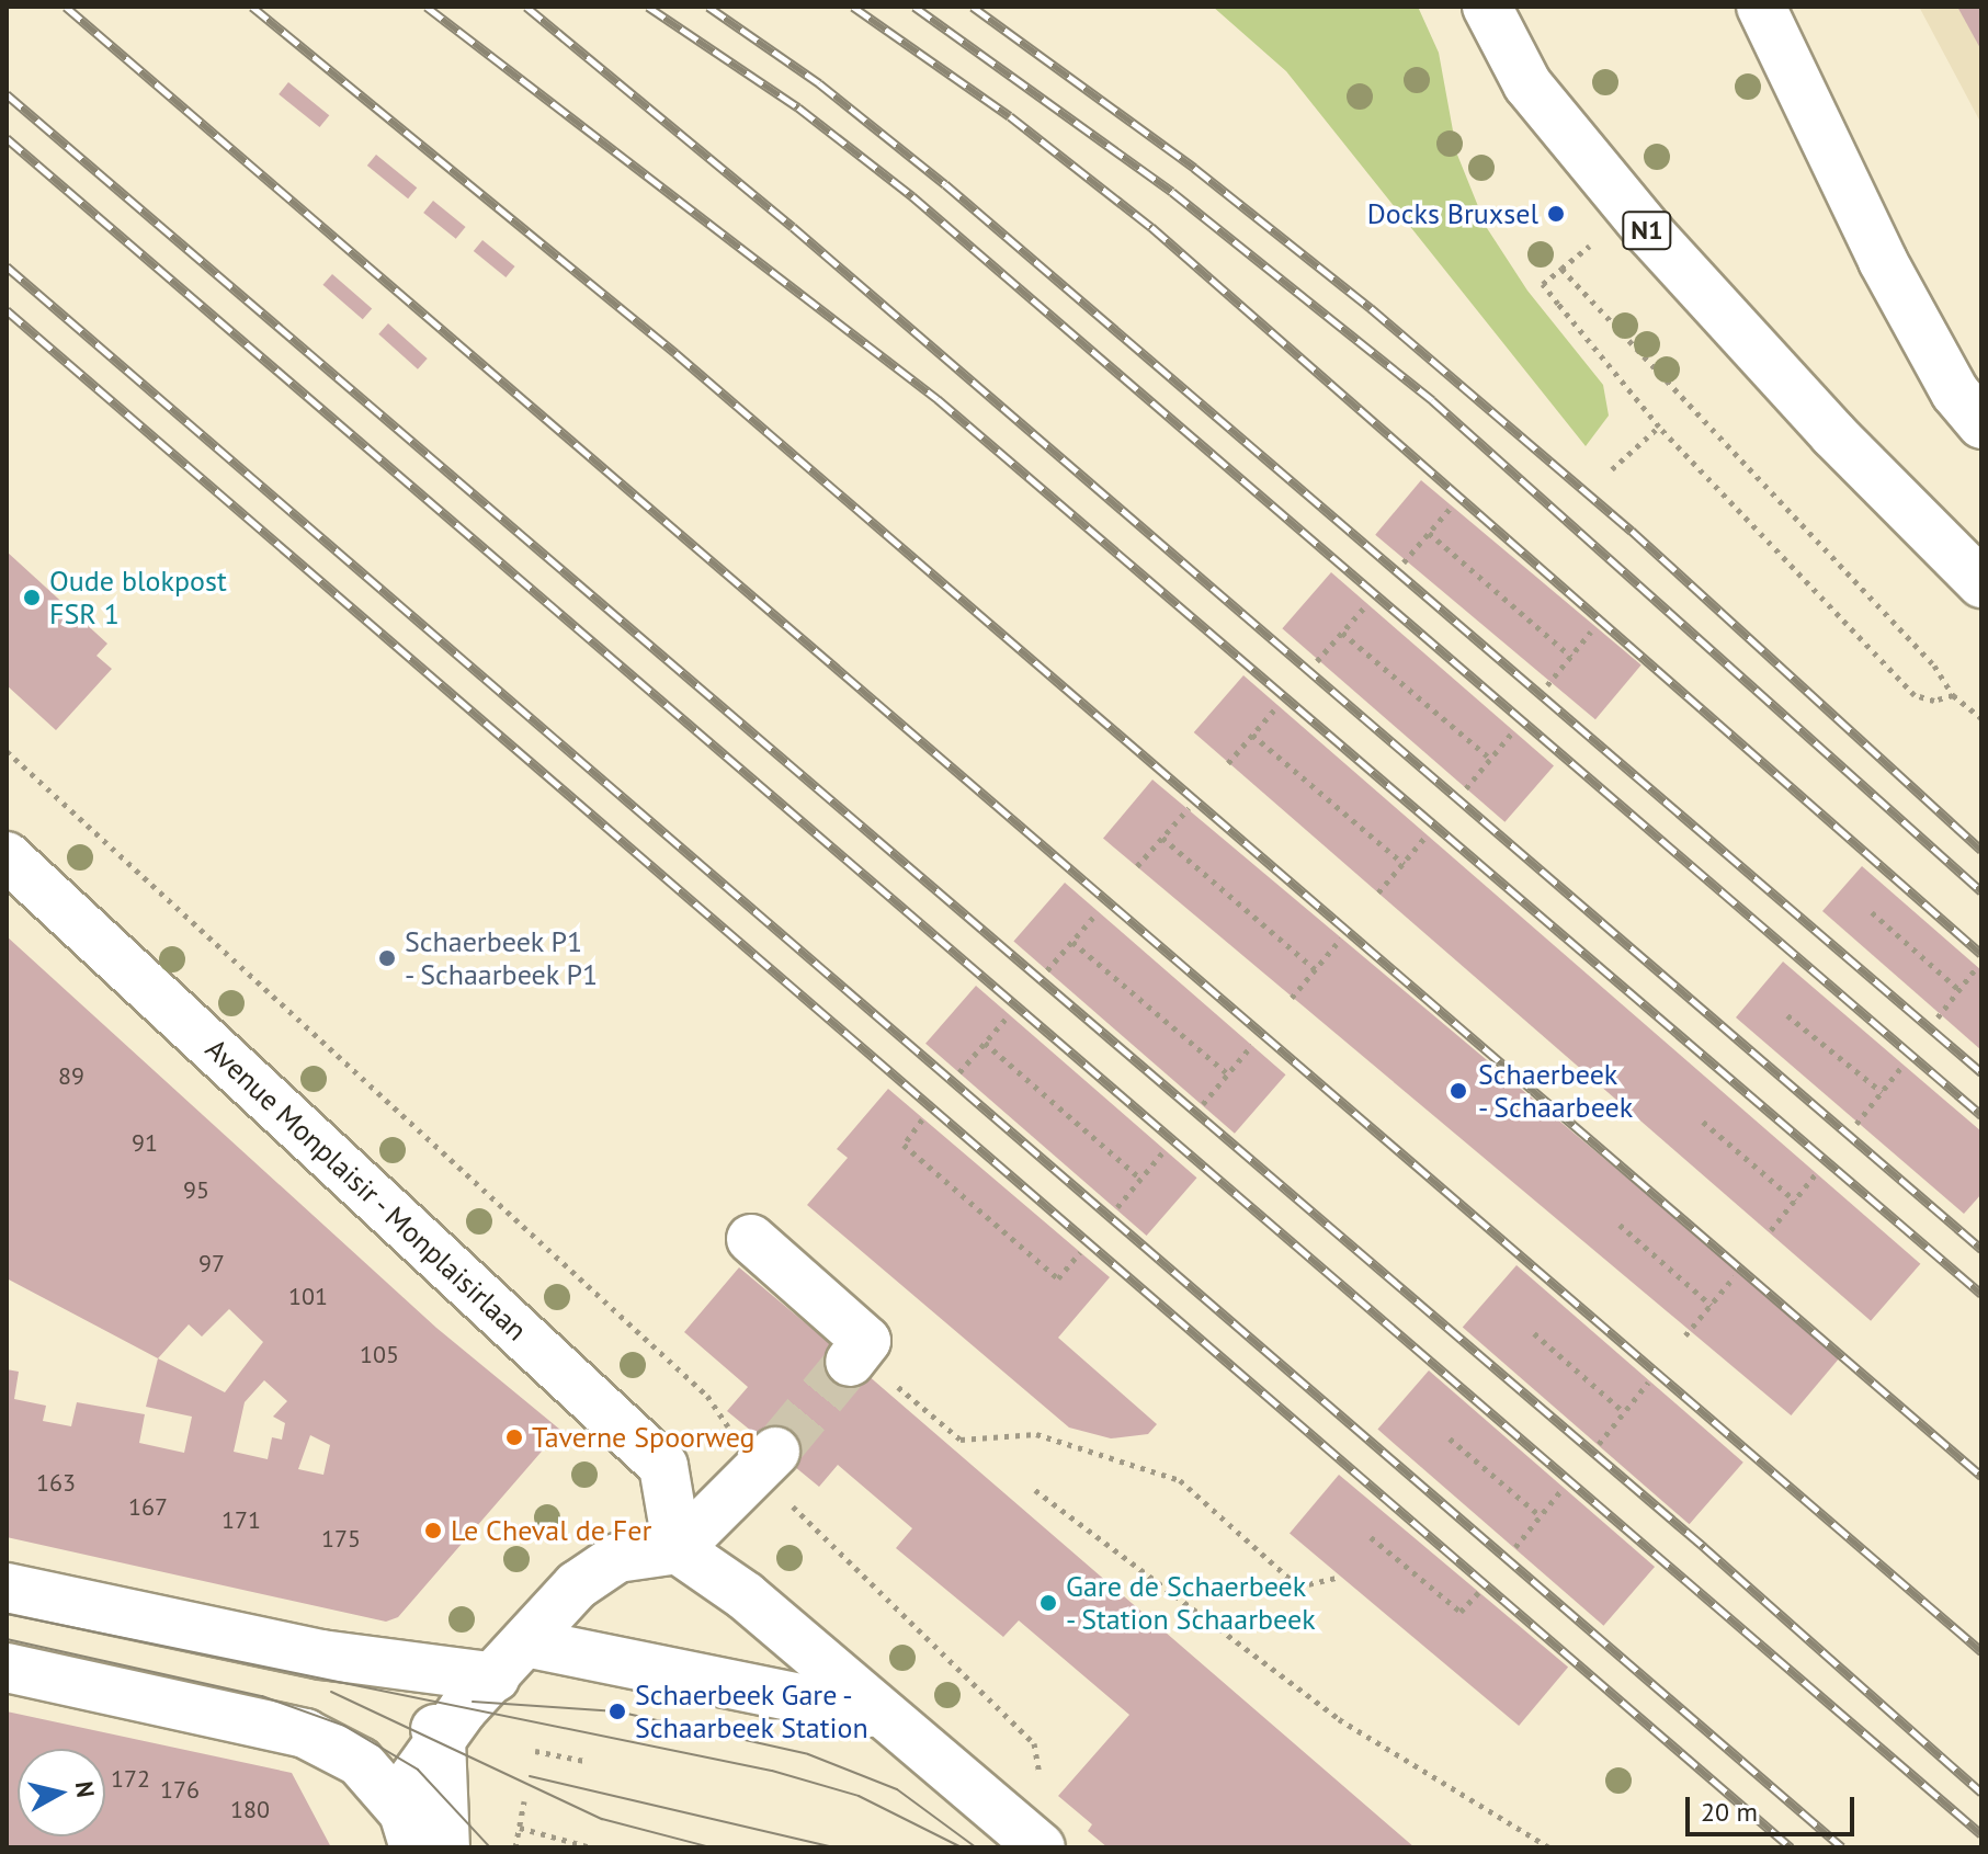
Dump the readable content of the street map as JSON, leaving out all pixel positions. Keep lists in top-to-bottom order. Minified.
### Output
{"streets":{"street":["N1","Avenue Monplaisir - Monplaisirlaan"]},"places":["Docks Bruxsel","Oude blokpost FSR 1","Schaerbeek P1 - Schaarbeek P1","Schaerbeek - Schaarbeek","Taverne Spoorweg","Le Cheval de Fer","Gare de Schaerbeek - Station Schaarbeek","Schaerbeek Gare - Schaarbeek Station"],"house_numbers":["89","91","95","97","101","105","163","167","171","175","172","176","180"],"scale_bar":"20 m","north":"right"}
